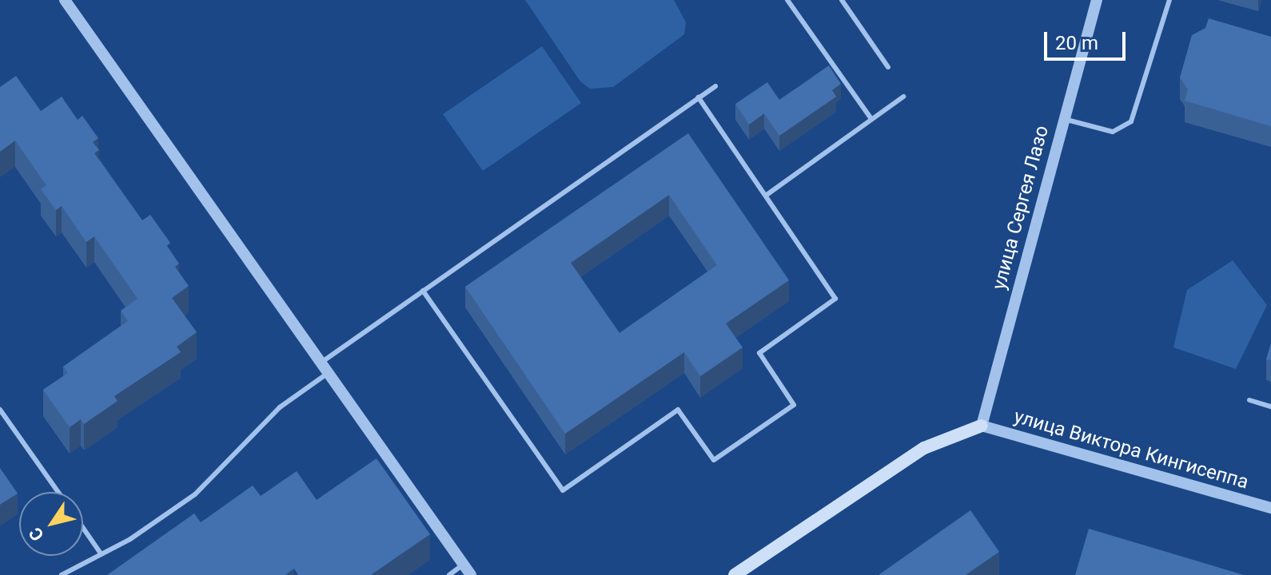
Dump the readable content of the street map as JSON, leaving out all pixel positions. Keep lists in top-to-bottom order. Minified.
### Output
{"streets":{"street":["улица Сергея Лазо","улица Виктора Кингисеппа"]},"crossings":[["улица Сергея Лазо","улица Виктора Кингисеппа"]],"scale_bar":"20 m","north":"bottom left"}
